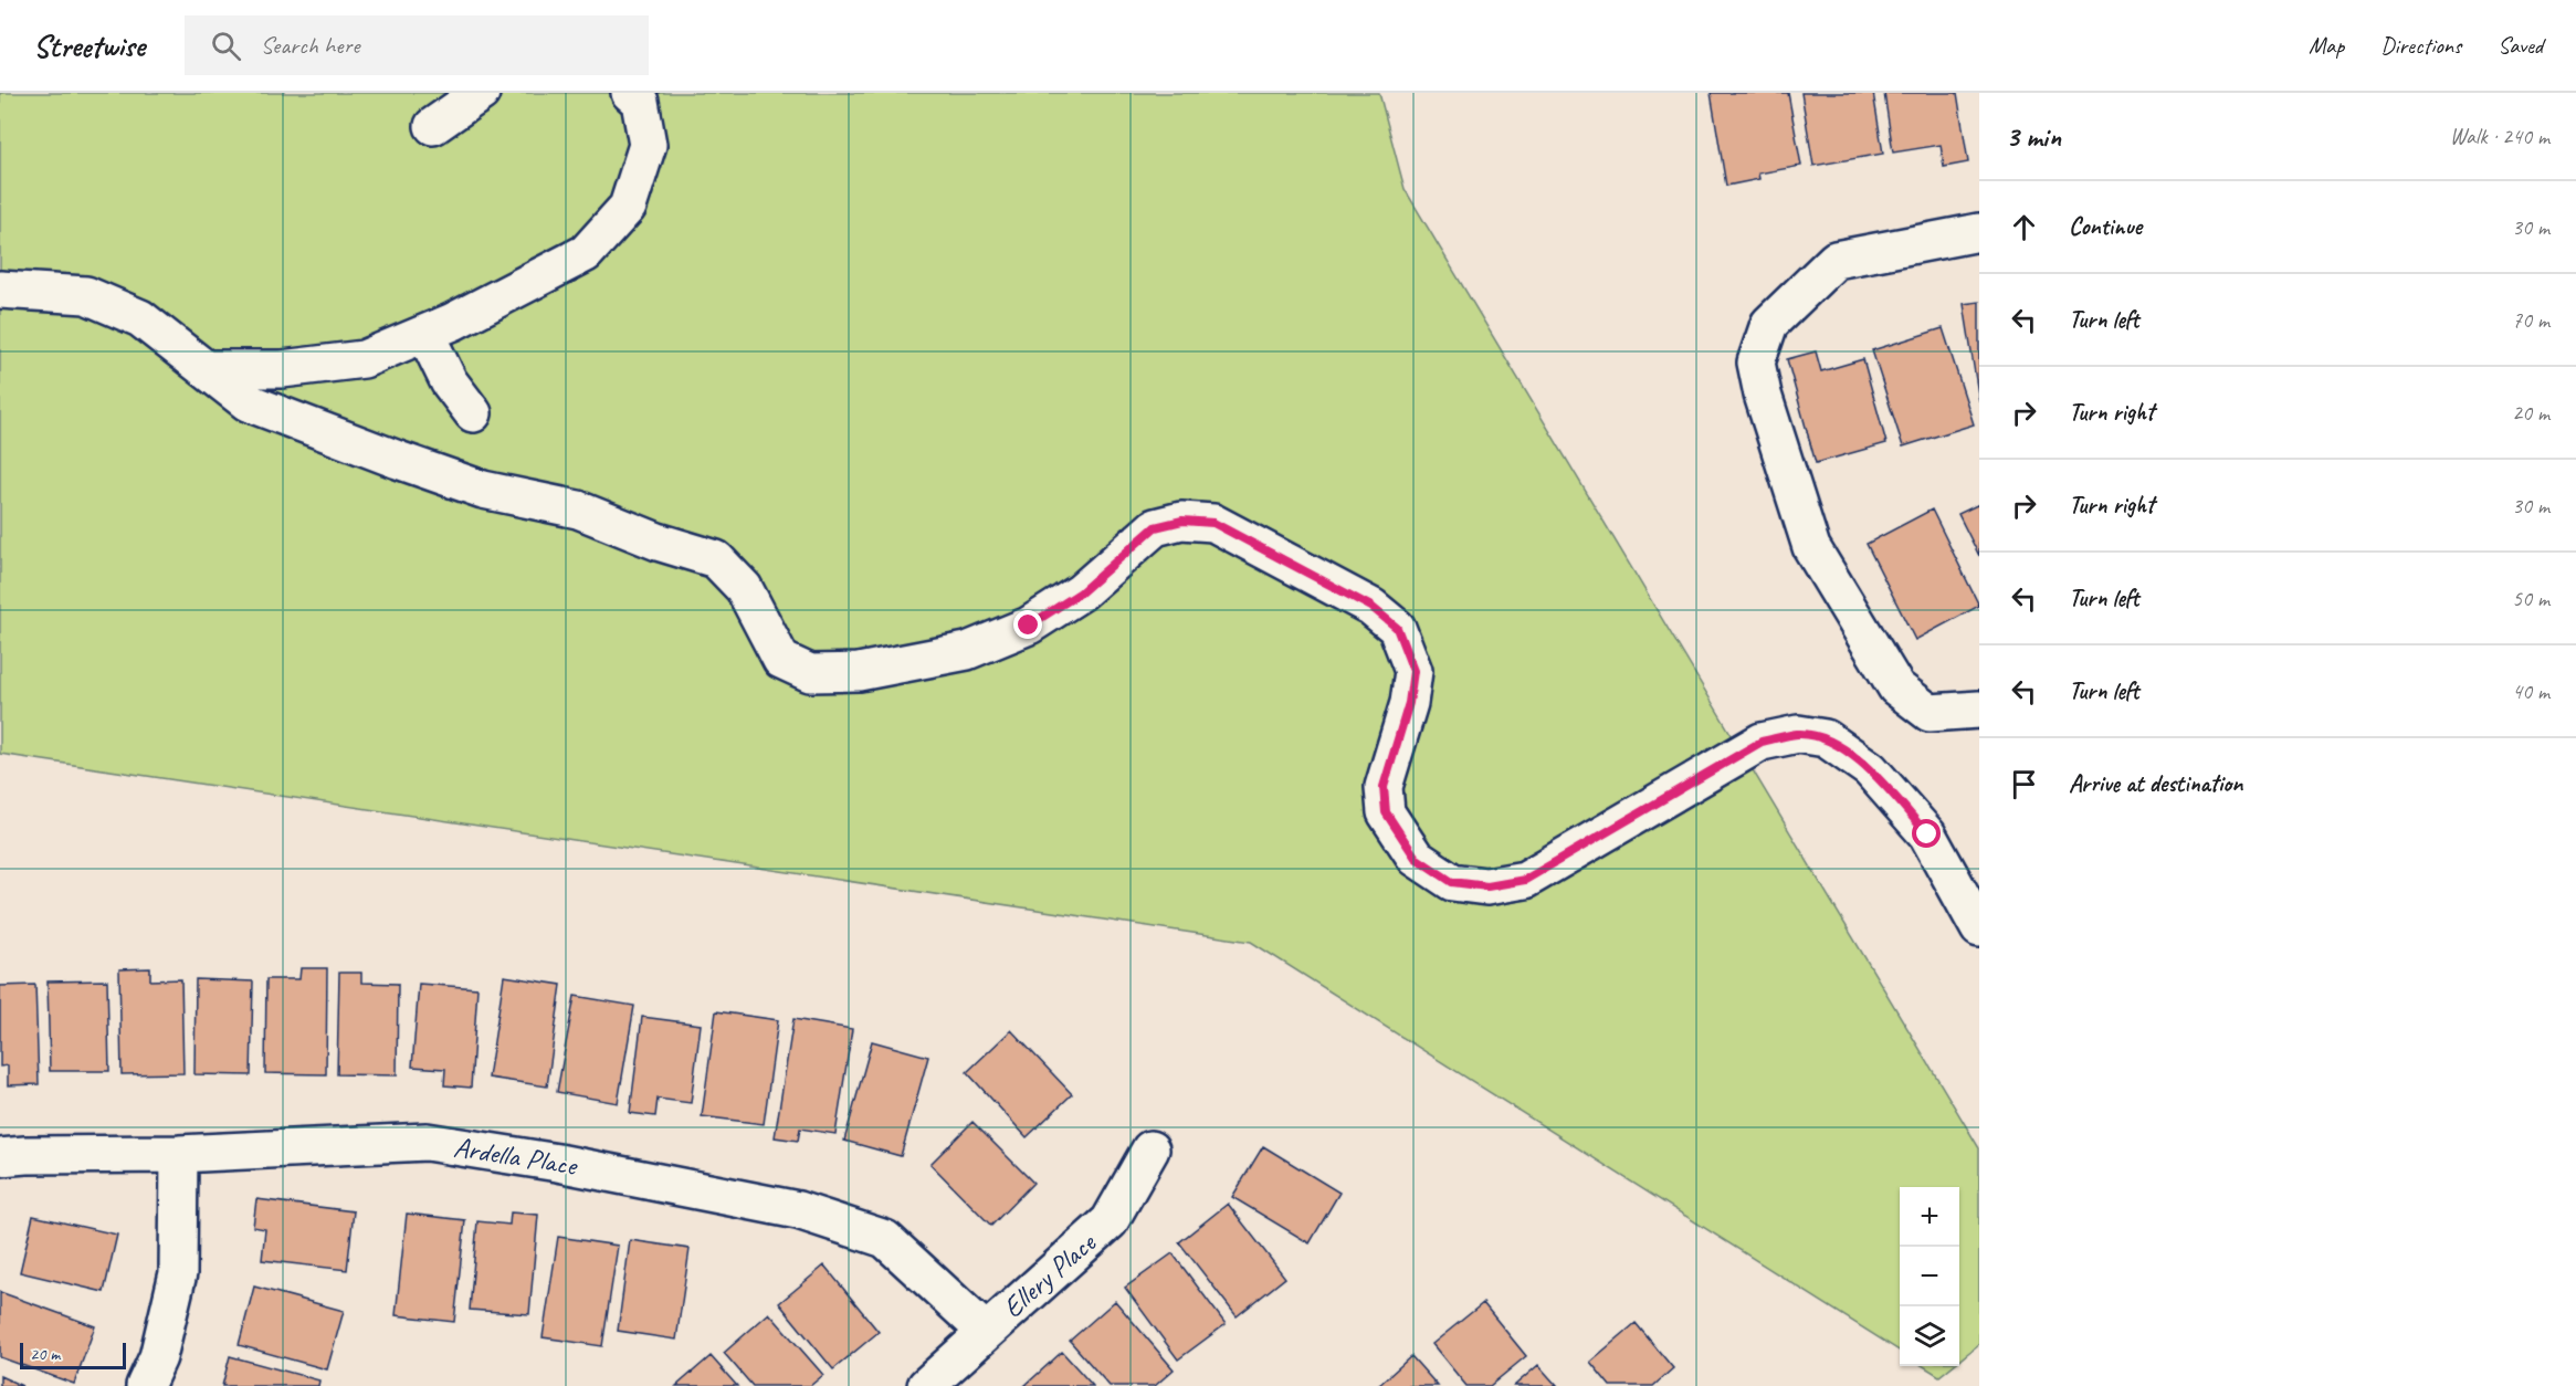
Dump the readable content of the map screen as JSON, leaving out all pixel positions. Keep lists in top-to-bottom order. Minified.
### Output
{"streets":{"street":["Ardella Place","Ellery Place"]},"crossings":[["Ardella Place","Ellery Place"]],"scale_bar":"20 m","page":{"header":"Streetwise","search":"Search here","nav":["Map","Directions","Saved"],"heading":["3 min","Walk · 240 m"],"list":[["Continue","30 m"],["Turn left","70 m"],["Turn right","20 m"],["Turn right","30 m"],["Turn left","50 m"],["Turn left","40 m"],"Arrive at destination"],"map_buttons":["+","−"],"scale":"20 m"}}
